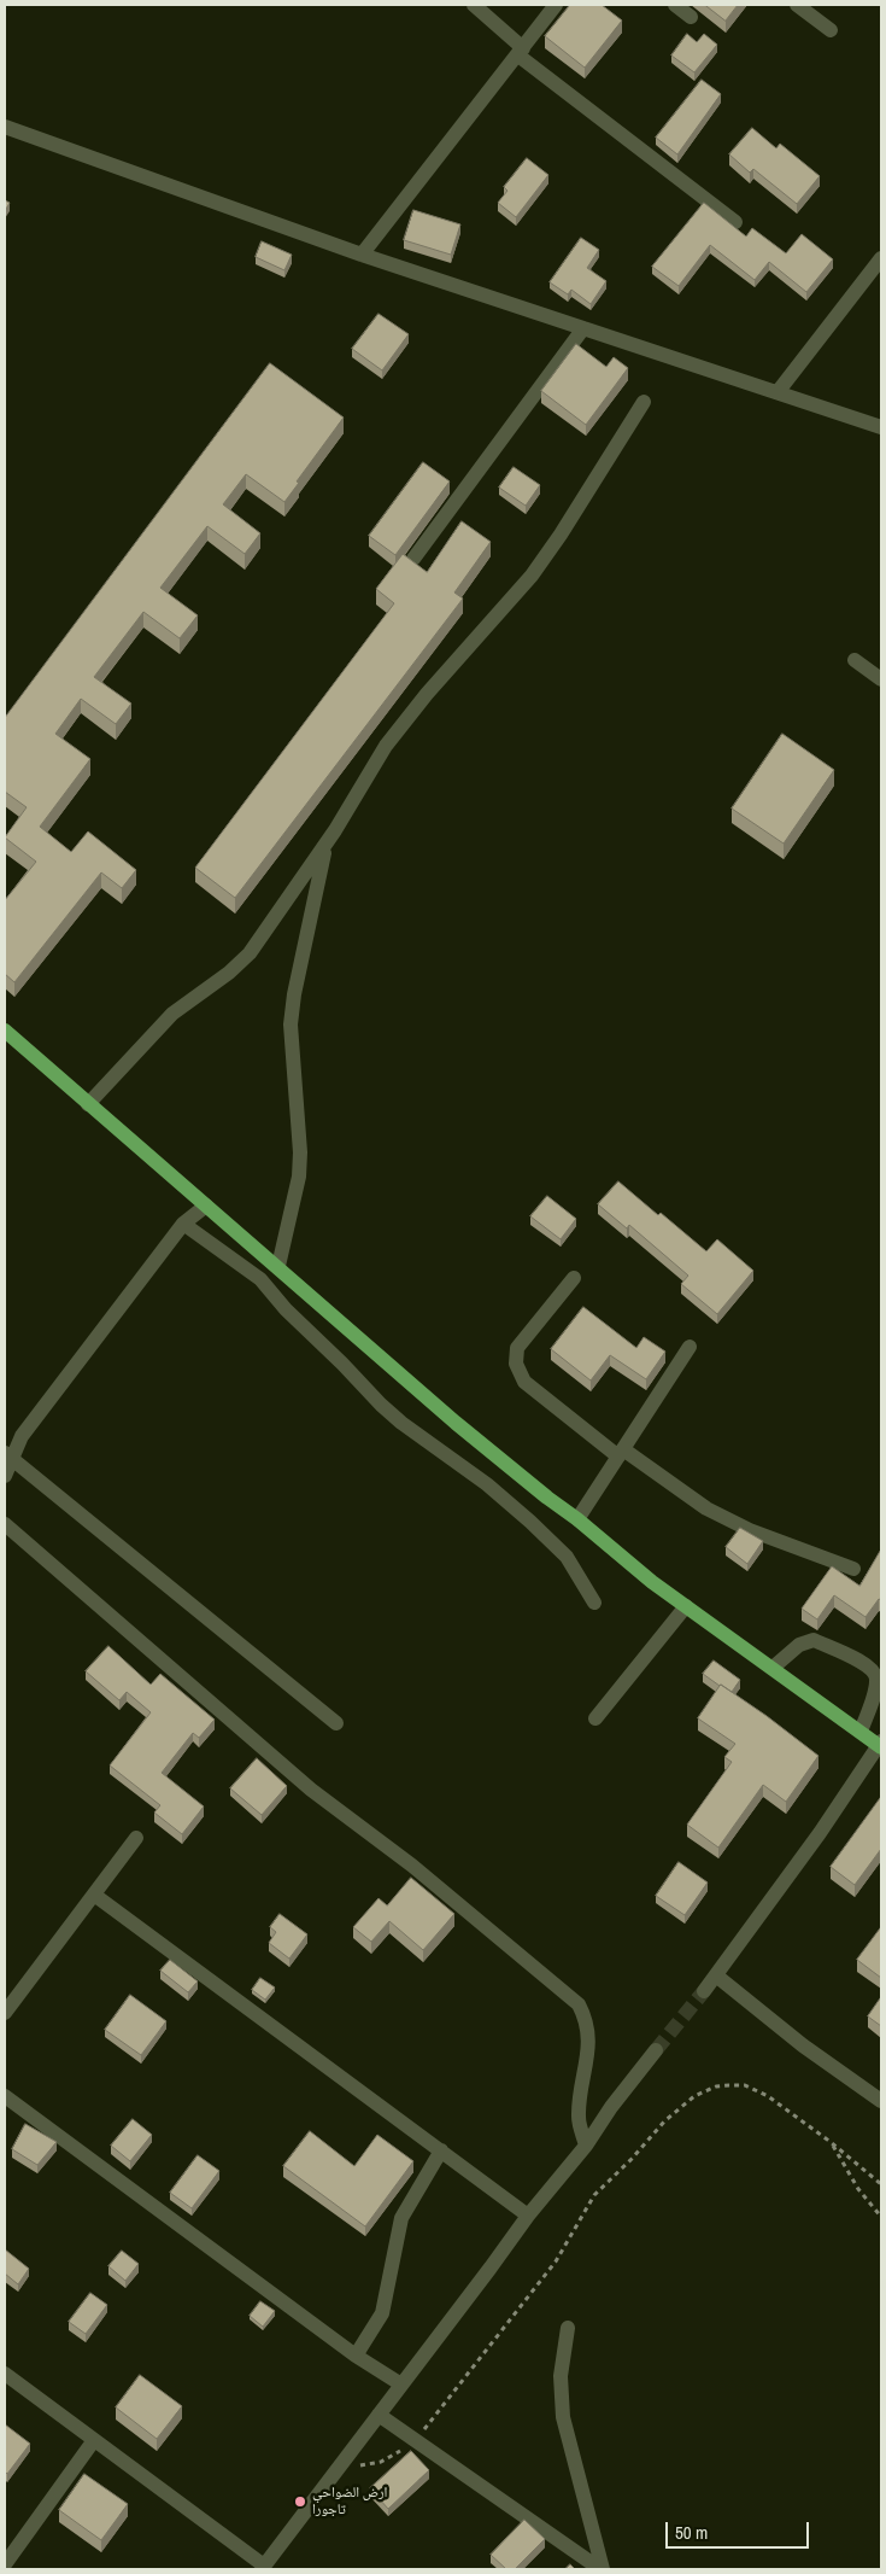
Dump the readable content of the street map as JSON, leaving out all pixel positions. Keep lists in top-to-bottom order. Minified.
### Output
{"places":["ارض الضواحي تاجورا"],"scale_bar":"50 m"}
